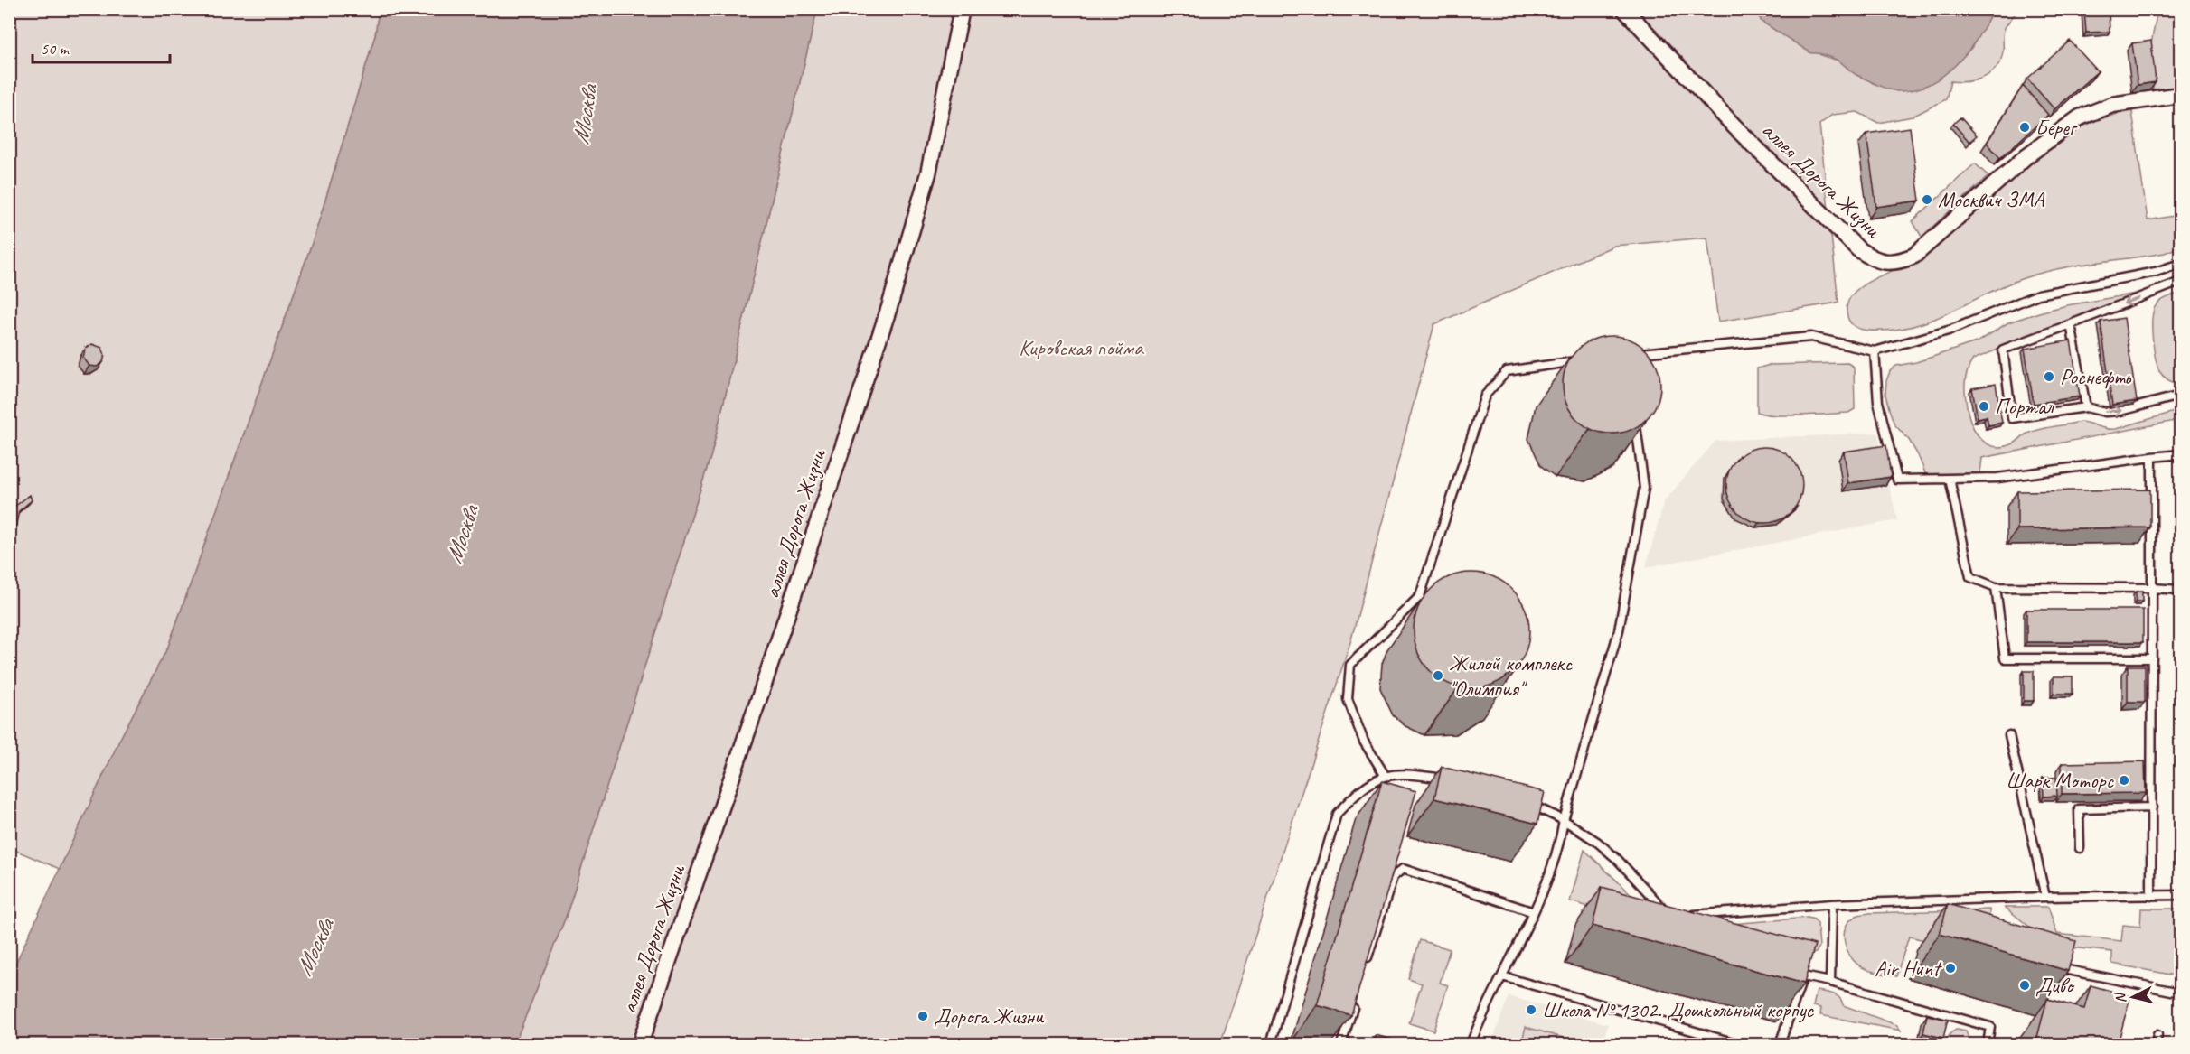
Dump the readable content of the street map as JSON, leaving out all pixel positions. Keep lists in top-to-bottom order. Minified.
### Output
{"streets":{"street":["аллея Дорога Жизни"]},"water":["Москва"],"parks":["Кировская пойма"],"places":["Берег","Москвич ЗМА","Роснефть","Портал","Жилой комплекс \"Олимпия\"","Шарк Моторс","Air Hunt","Диво","Школа № 1302. Дошкольный корпус","Дорога Жизни"],"scale_bar":"50 m","north":"left"}
